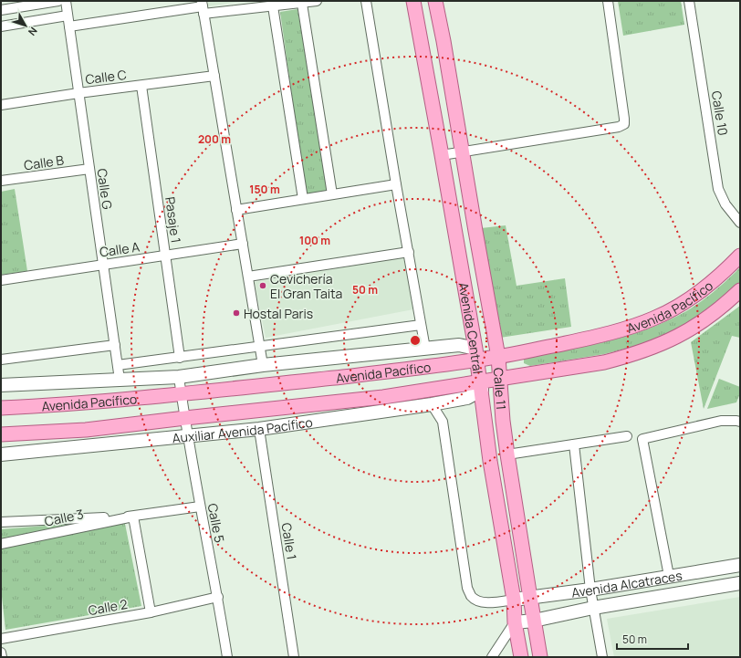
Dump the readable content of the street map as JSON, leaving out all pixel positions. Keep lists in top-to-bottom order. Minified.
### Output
{"streets":{"main road":["Avenida Pacífico","Avenida Central","Calle 11","Auxiliar Avenida Pacífico","Avenida Alcatraces"],"street":["Calle C","Calle 10","Calle B","Calle G","Pasaje 1","Calle A","Calle 3","Calle 5","Calle 1","Calle 2"]},"crossings":[["Calle C","Calle G"],["Calle C","Pasaje 1"],["Calle B","Calle G"],["Calle G","Calle A"],["Pasaje 1","Calle A"],["Avenida Pacífico","Avenida Central"],["Avenida Pacífico","Calle 11"],["Avenida Pacífico","Auxiliar Avenida Pacífico"],["Avenida Pacífico","Calle 5"],["Avenida Central","Calle 11"],["Avenida Central","Auxiliar Avenida Pacífico"],["Avenida Central","Avenida Alcatraces"],["Auxiliar Avenida Pacífico","Calle 5"],["Auxiliar Avenida Pacífico","Calle 1"],["Calle 3","Calle 5"],["Calle 5","Calle 2"]],"places":["Cevichería El Gran Taita","Hostal Paris"],"scale_bar":"50 m","north":"bottom right","rings":["200 m","150 m","100 m","50 m"]}
